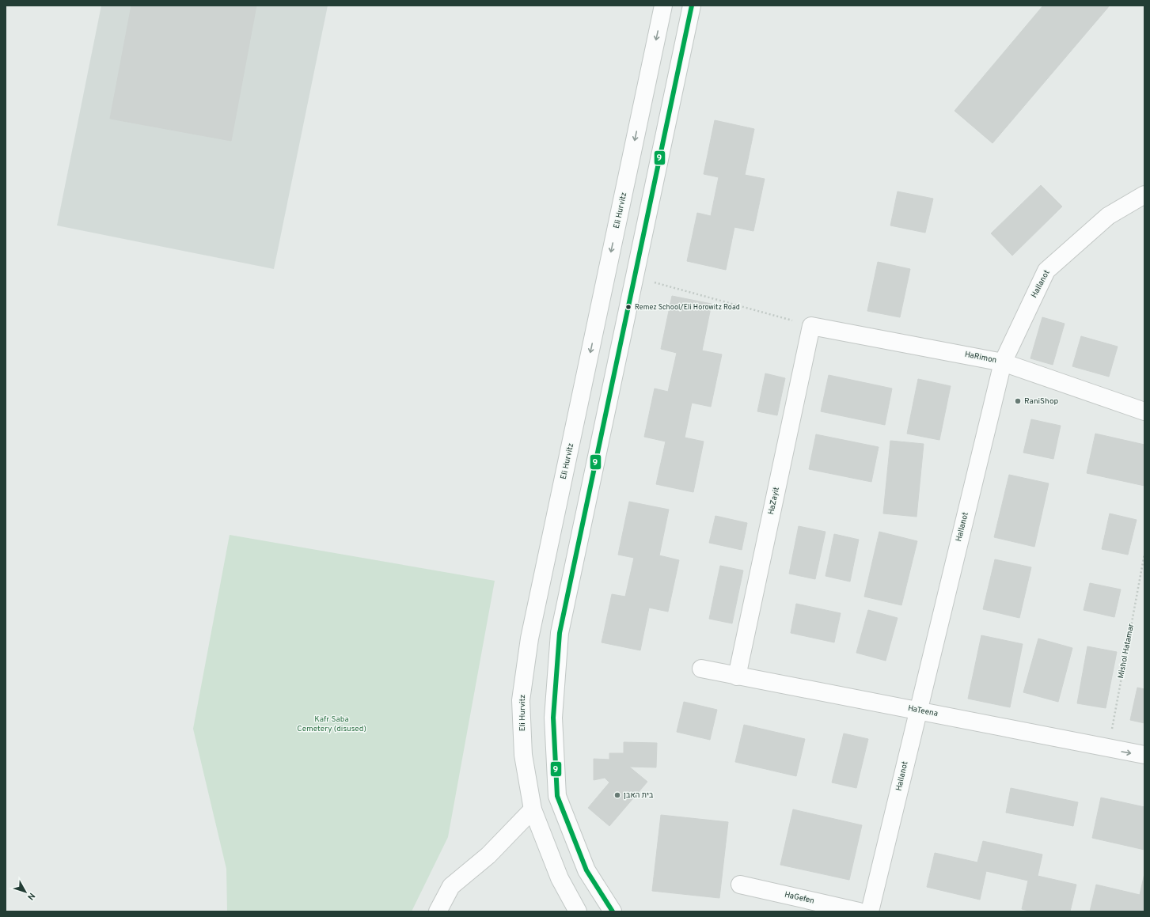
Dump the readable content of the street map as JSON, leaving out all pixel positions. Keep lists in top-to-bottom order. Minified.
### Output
{"streets":{"street":["Eli Hurvitz","HaIlanot","HaRimon","HaZayit","HaTeena","HaGefen"],"path":["Mishol Hatamar"]},"crossings":[["HaIlanot","HaRimon"],["HaIlanot","HaTeena"],["HaRimon","HaZayit"],["HaZayit","HaTeena"],["Mishol Hatamar","HaTeena"]],"parks":["Kafr Saba Cemetery (disused)"],"places":["Remez School/Eli Horowitz Road","RaniShop","בית האבן"],"lines":["transit line 9"],"north":"bottom right"}
